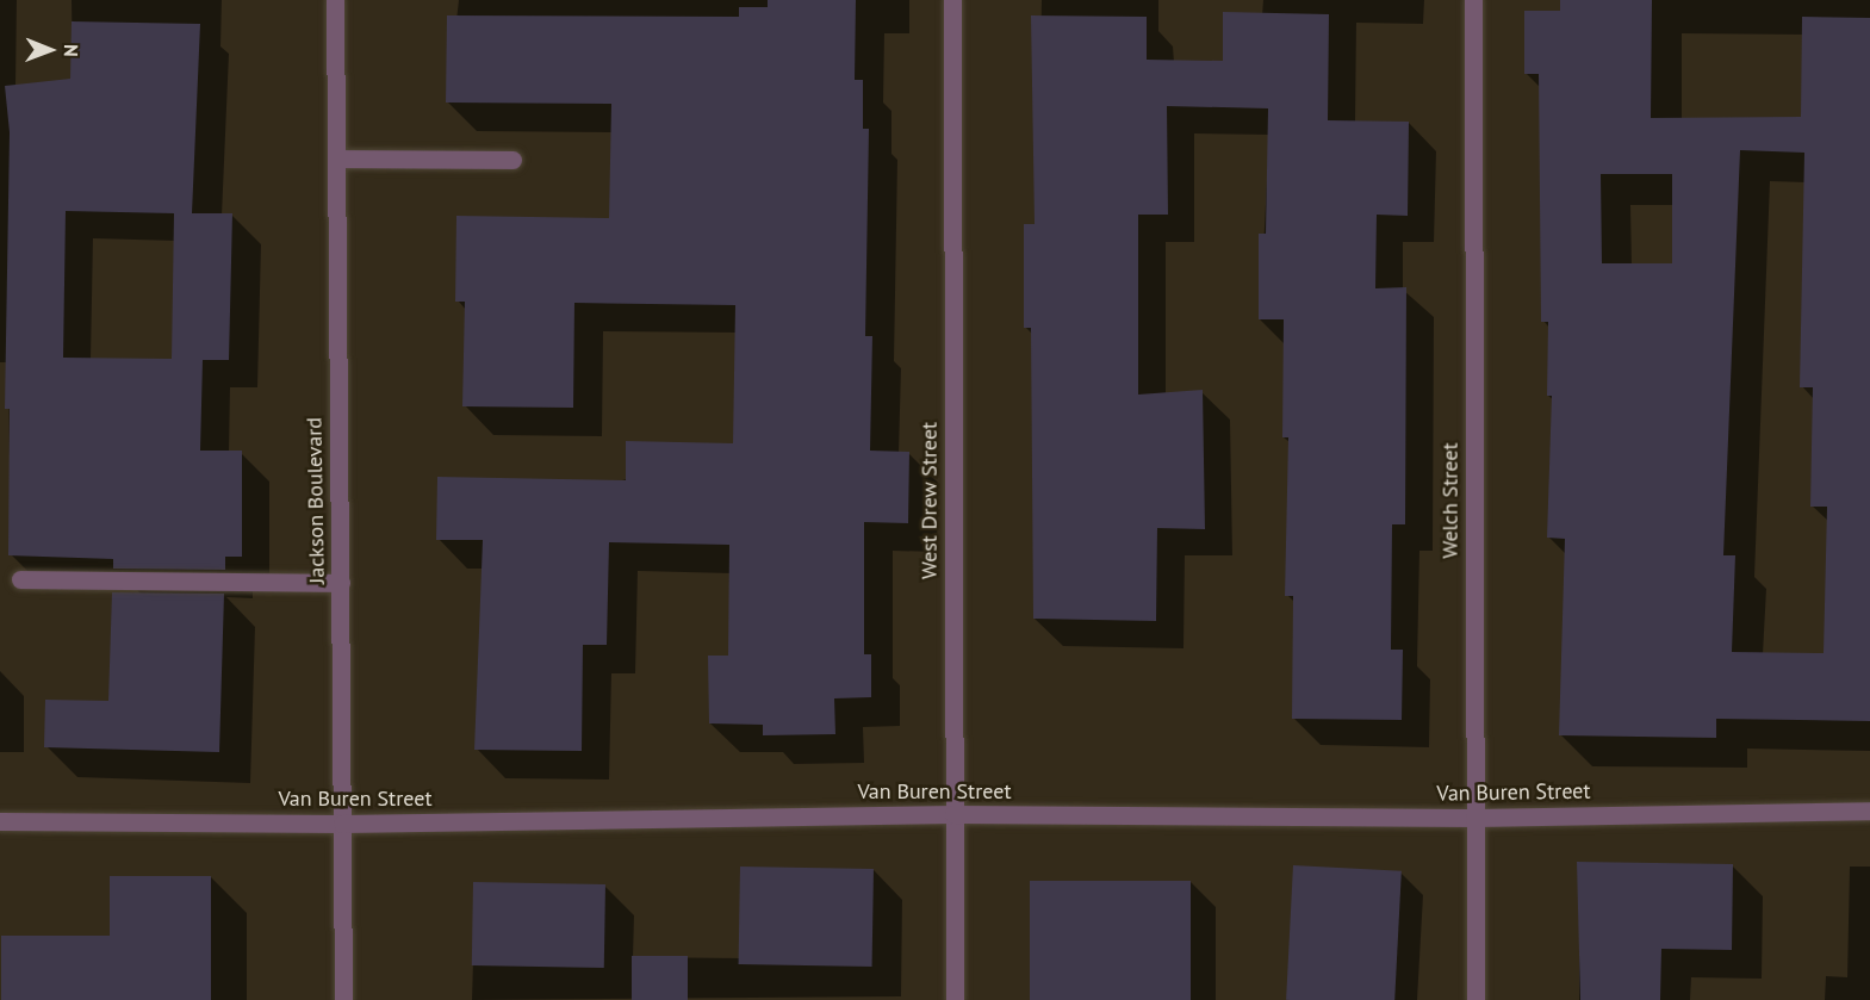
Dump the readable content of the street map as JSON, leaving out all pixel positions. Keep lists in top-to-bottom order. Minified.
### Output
{"streets":{"street":["Jackson Boulevard","West Drew Street","Welch Street","Van Buren Street"]},"crossings":[["Jackson Boulevard","Van Buren Street"],["West Drew Street","Van Buren Street"],["Welch Street","Van Buren Street"]],"north":"right"}
